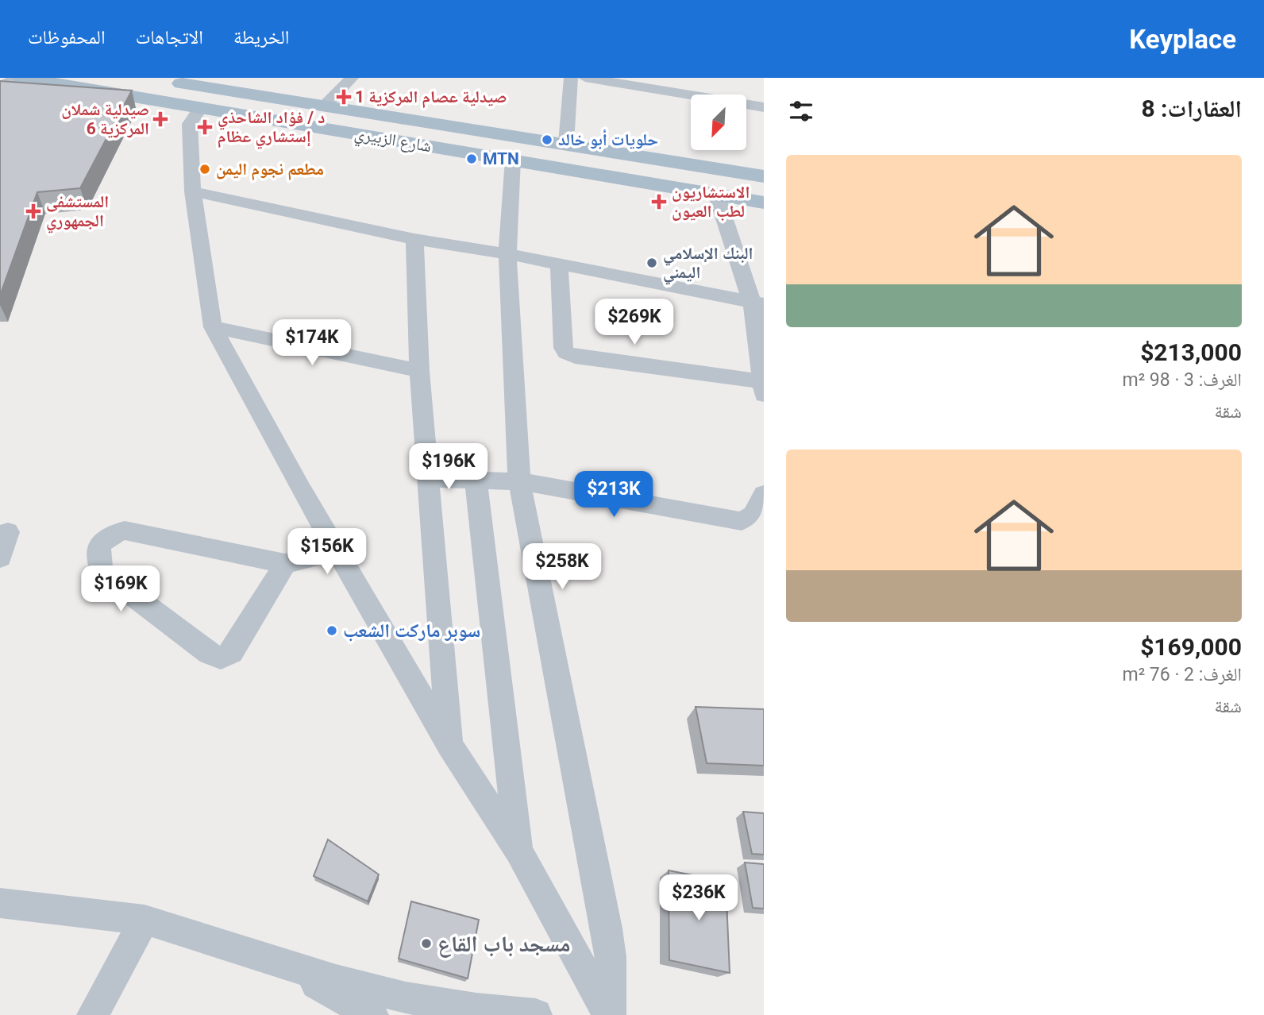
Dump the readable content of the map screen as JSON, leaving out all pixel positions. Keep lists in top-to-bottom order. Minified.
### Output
{"streets":{"main road":["شارع الزبيري"]},"places":{"health":["صيدلية عصام المركزية 1","صيدلية شملان المركزية 6","د / فؤاد الشاحذي إستشاري عظام","الاستشاريون لطب العيون","المستشفى الجمهوري"],"other":["حلويات أبو خالد","MTN","مطعم نجوم اليمن","البنك الإسلامي اليمني","سوبر ماركت الشعب","مسجد باب القاع"]},"north":"bottom left","page":{"header":"Keyplace","nav":["الخريطة","الاتجاهات","المحفوظات"],"heading":"العقارات: 8","list":[{"name":"$213,000","note":"الغرف: 3 · 98 m² · شقة"},{"name":"$169,000","note":"الغرف: 2 · 76 m² · شقة"}],"price":["$269K","$174K","$196K","$213K","$156K","$258K","$169K","$236K"]}}
